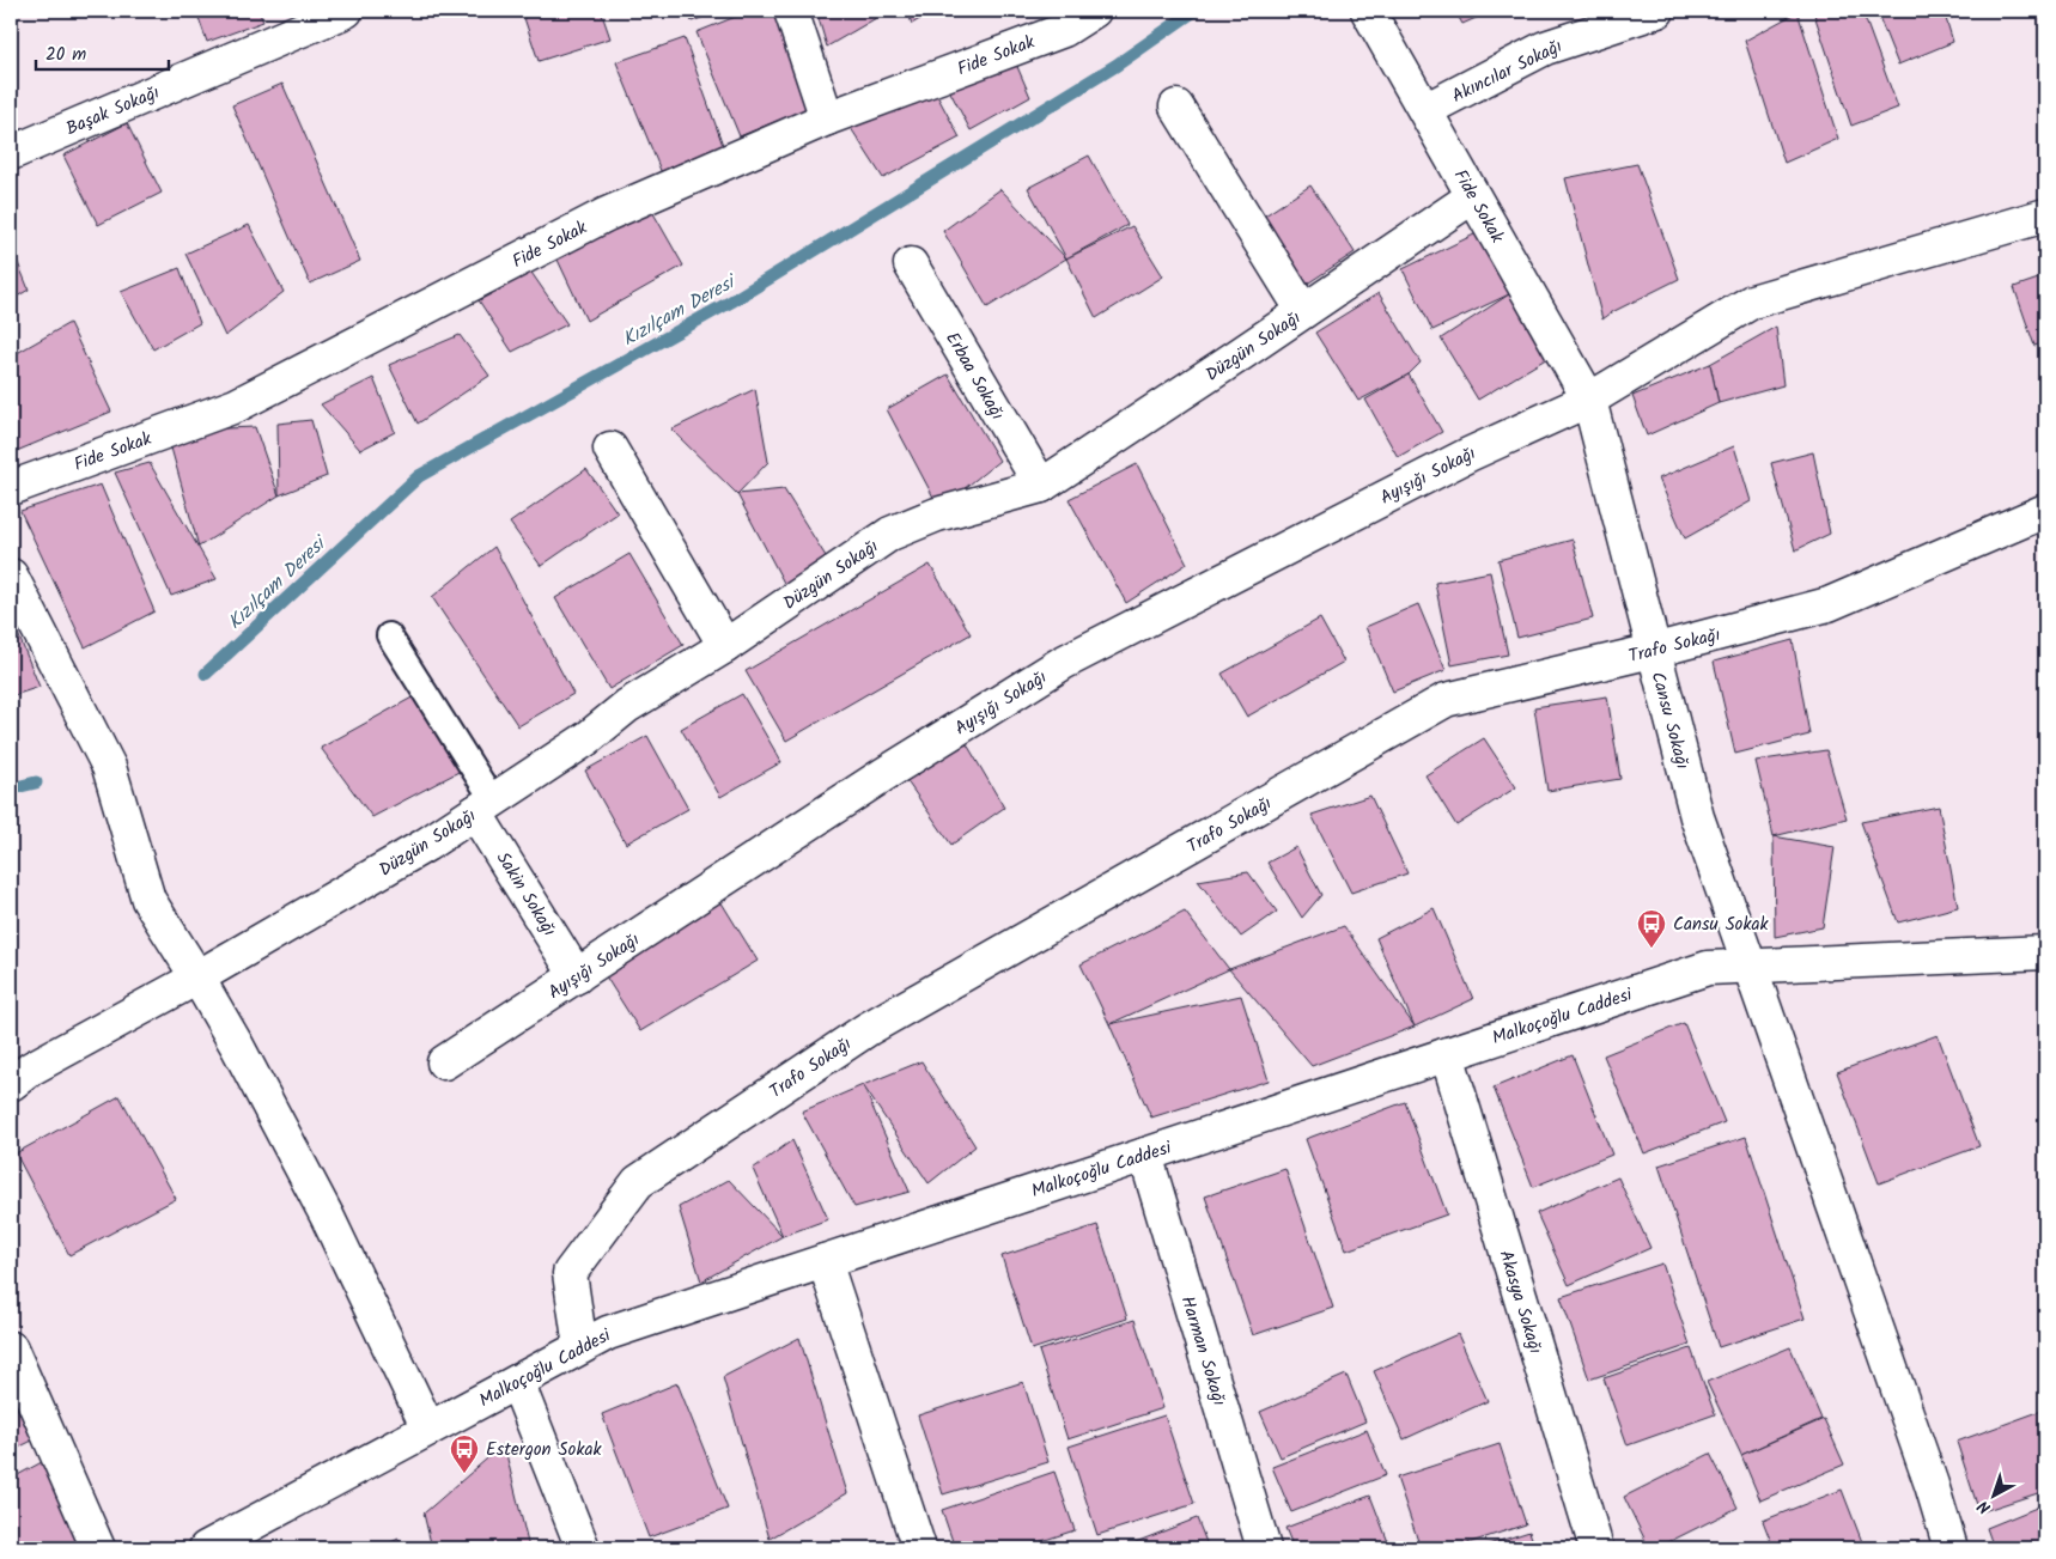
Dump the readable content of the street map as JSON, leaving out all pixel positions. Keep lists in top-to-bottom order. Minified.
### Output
{"streets":{"street":["Fide Sokak","Akıncılar Sokağı","Başak Sokağı","Düzgün Sokağı","Erbaa Sokağı","Ayışığı Sokağı","Trafo Sokağı","Cansu Sokağı","Sakin Sokağı","Malkoçoğlu Caddesi","Akasya Sokağı","Harman Sokağı"]},"crossings":[["Fide Sokak","Akıncılar Sokağı"],["Fide Sokak","Düzgün Sokağı"],["Fide Sokak","Ayışığı Sokağı"],["Fide Sokak","Cansu Sokağı"],["Düzgün Sokağı","Erbaa Sokağı"],["Düzgün Sokağı","Sakin Sokağı"],["Ayışığı Sokağı","Cansu Sokağı"],["Ayışığı Sokağı","Sakin Sokağı"],["Trafo Sokağı","Cansu Sokağı"],["Trafo Sokağı","Malkoçoğlu Caddesi"],["Cansu Sokağı","Malkoçoğlu Caddesi"],["Malkoçoğlu Caddesi","Akasya Sokağı"],["Malkoçoğlu Caddesi","Harman Sokağı"]],"water":["Kızılçam Deresi"],"places":{"bus stop":["Cansu Sokak","Estergon Sokak"]},"scale_bar":"20 m","north":"bottom left"}
